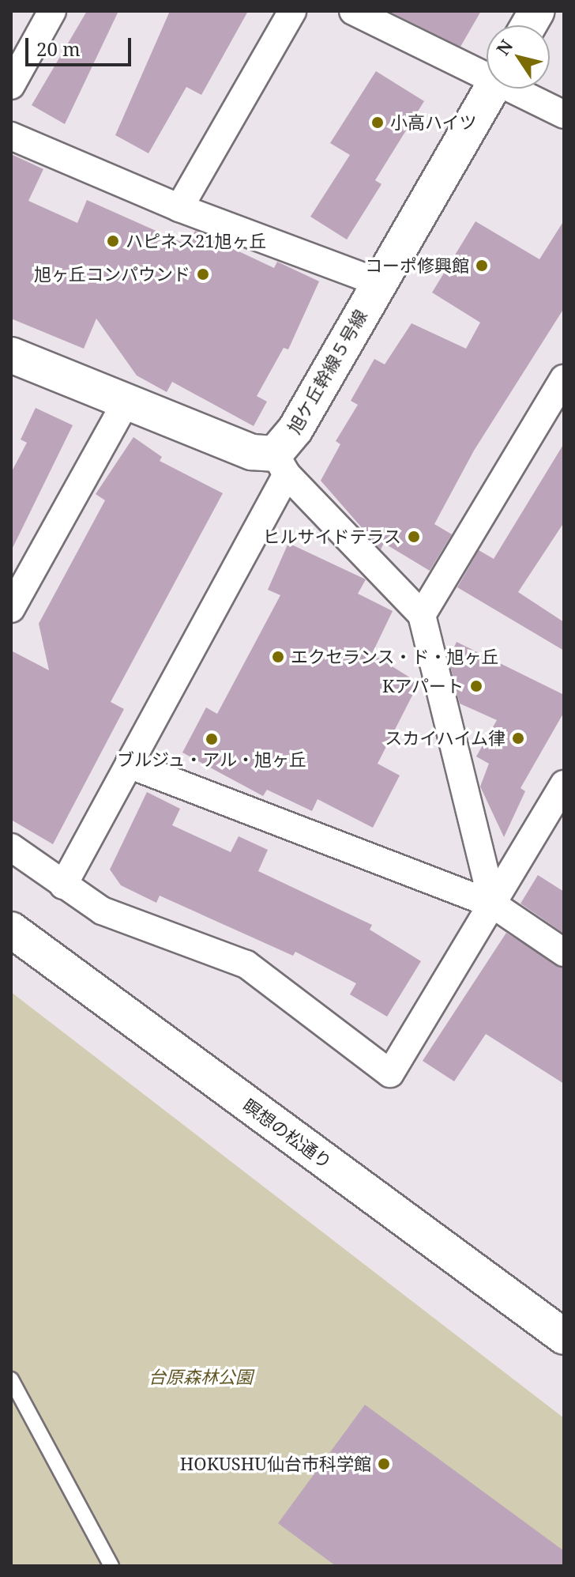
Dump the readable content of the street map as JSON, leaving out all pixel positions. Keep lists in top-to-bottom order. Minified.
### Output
{"streets":{"street":["旭ケ丘幹線５号線","瞑想の松通り"]},"parks":["台原森林公園"],"places":["小高ハイツ","ハピネス21旭ヶ丘","コーポ修興館","旭ヶ丘コンパウンド","ヒルサイドテラス","エクセランス・ド・旭ヶ丘","Kアパート","スカイハイム律","ブルジュ・アル・旭ヶ丘","HOKUSHU仙台市科学館"],"scale_bar":"20 m","north":"top left"}
